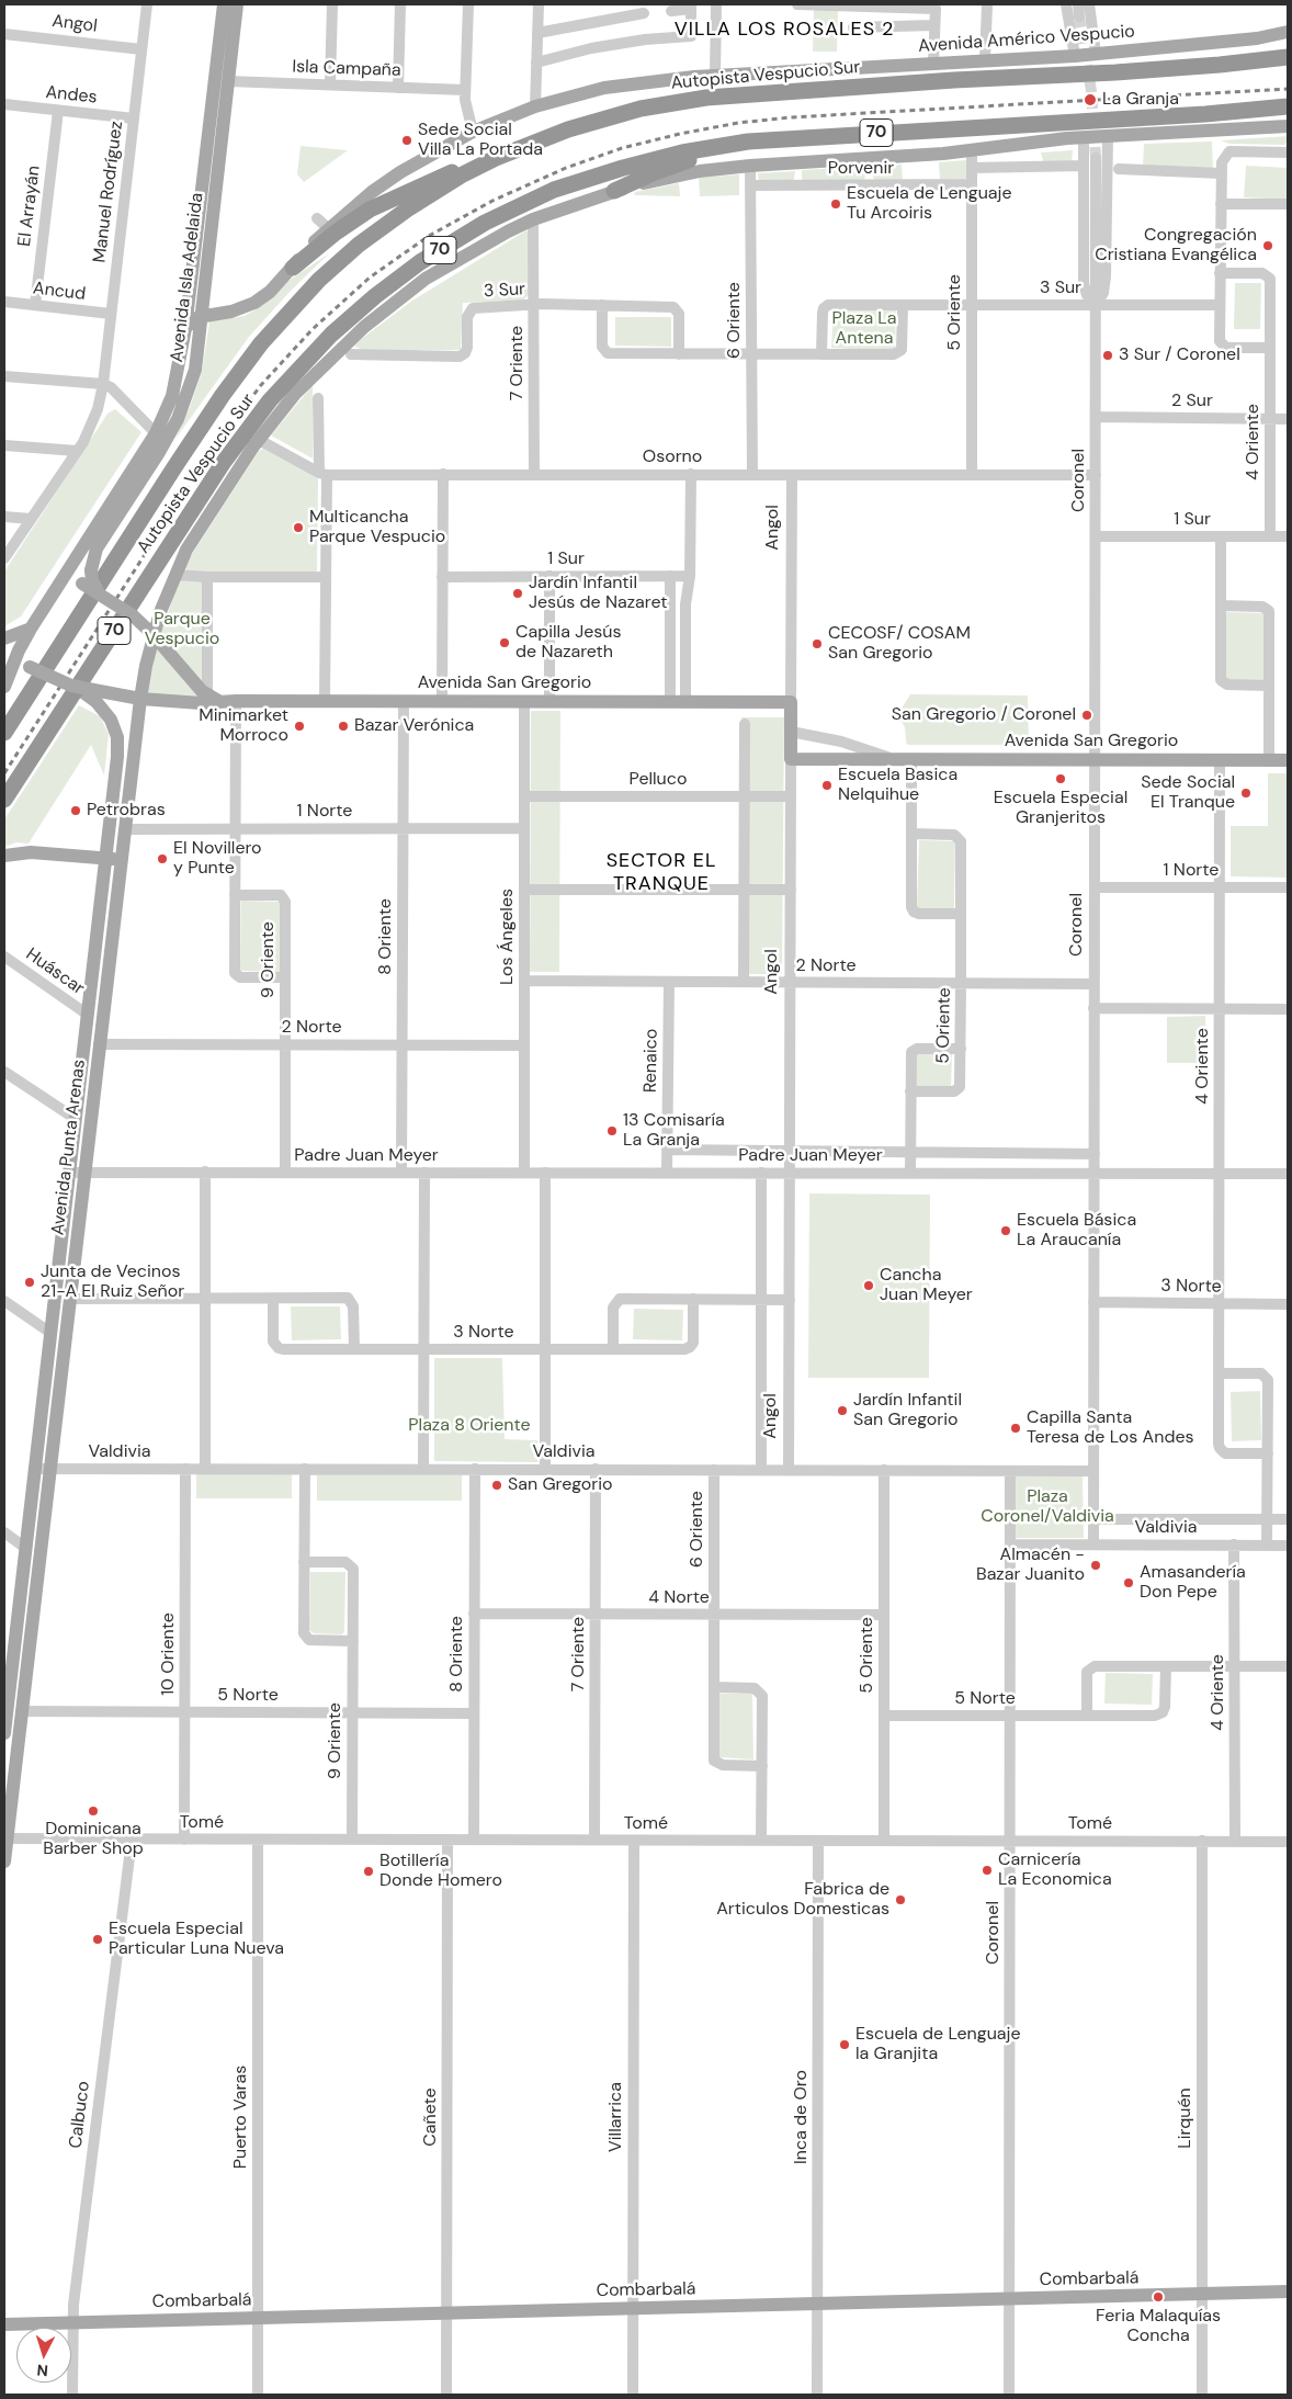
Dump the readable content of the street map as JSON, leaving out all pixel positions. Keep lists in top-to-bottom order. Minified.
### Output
{"streets":{"highway":["Autopista Vespucio Sur","70"],"main road":["Angol","Avenida Américo Vespucio","Avenida Isla Adelaida","Avenida San Gregorio","Avenida Punta Arenas","Combarbalá"],"street":["Isla Campaña","Andes","Porvenir","Manuel Rodríguez","El Arrayán","3 Sur","Ancud","5 Oriente","6 Oriente","7 Oriente","2 Sur","4 Oriente","Osorno","Coronel","1 Sur","Pelluco","1 Norte","8 Oriente","Los Ángeles","9 Oriente","2 Norte","Huáscar","Renaico","Padre Juan Meyer","3 Norte","Valdivia","4 Norte","10 Oriente","5 Norte","Tomé","Calbuco","Puerto Varas","Cañete","Villarrica","Inca de Oro","Lirquén"]},"crossings":[["Angol","Manuel Rodríguez"],["Angol","Osorno"],["Angol","Avenida San Gregorio"],["Angol","Pelluco"],["Angol","2 Norte"],["Angol","Padre Juan Meyer"],["Angol","Valdivia"],["Avenida Américo Vespucio","Avenida Isla Adelaida"],["Isla Campaña","Avenida Isla Adelaida"],["Andes","Manuel Rodríguez"],["Andes","El Arrayán"],["Porvenir","5 Oriente"],["Porvenir","6 Oriente"],["Manuel Rodríguez","Ancud"],["El Arrayán","Ancud"],["3 Sur","5 Oriente"],["3 Sur","7 Oriente"],["3 Sur","Coronel"],["5 Oriente","Osorno"],["5 Oriente","2 Norte"],["5 Oriente","Padre Juan Meyer"],["5 Oriente","Valdivia"],["5 Oriente","4 Norte"],["5 Oriente","5 Norte"],["5 Oriente","Tomé"],["6 Oriente","Osorno"],["6 Oriente","Valdivia"],["6 Oriente","4 Norte"],["7 Oriente","Osorno"],["7 Oriente","Valdivia"],["7 Oriente","4 Norte"],["7 Oriente","Tomé"],["2 Sur","4 Oriente"],["2 Sur","Coronel"],["4 Oriente","1 Sur"],["4 Oriente","Avenida San Gregorio"],["4 Oriente","1 Norte"],["4 Oriente","Padre Juan Meyer"],["4 Oriente","3 Norte"],["4 Oriente","Valdivia"],["4 Oriente","Tomé"],["Osorno","Coronel"],["Coronel","1 Sur"],["Coronel","Avenida San Gregorio"],["Coronel","1 Norte"],["Coronel","2 Norte"],["Coronel","Padre Juan Meyer"],["Coronel","3 Norte"],["Coronel","Valdivia"],["Coronel","5 Norte"],["Coronel","Tomé"],["Coronel","Combarbalá"],["Avenida San Gregorio","8 Oriente"],["Avenida San Gregorio","Los Ángeles"],["Avenida San Gregorio","9 Oriente"],["Avenida San Gregorio","Avenida Punta Arenas"],["Pelluco","Los Ángeles"],["1 Norte","8 Oriente"],["1 Norte","Los Ángeles"],["1 Norte","9 Oriente"],["1 Norte","Avenida Punta Arenas"],["8 Oriente","2 Norte"],["8 Oriente","Padre Juan Meyer"],["8 Oriente","Valdivia"],["8 Oriente","4 Norte"],["8 Oriente","5 Norte"],["8 Oriente","Tomé"],["Los Ángeles","2 Norte"],["Los Ángeles","Padre Juan Meyer"],["9 Oriente","2 Norte"],["9 Oriente","Padre Juan Meyer"],["9 Oriente","5 Norte"],["9 Oriente","Tomé"],["2 Norte","Renaico"],["2 Norte","Avenida Punta Arenas"],["Huáscar","Avenida Punta Arenas"],["Renaico","Padre Juan Meyer"],["Avenida Punta Arenas","Padre Juan Meyer"],["Avenida Punta Arenas","Valdivia"],["Avenida Punta Arenas","5 Norte"],["Avenida Punta Arenas","Tomé"],["Valdivia","10 Oriente"],["10 Oriente","5 Norte"],["10 Oriente","Tomé"],["Tomé","Calbuco"],["Tomé","Puerto Varas"],["Tomé","Cañete"],["Tomé","Villarrica"],["Tomé","Inca de Oro"],["Tomé","Lirquén"],["Calbuco","Combarbalá"],["Puerto Varas","Combarbalá"],["Cañete","Combarbalá"],["Villarrica","Combarbalá"],["Inca de Oro","Combarbalá"],["Lirquén","Combarbalá"]],"districts":["VILLA LOS ROSALES 2","SECTOR EL TRANQUE"],"parks":["Plaza La Antena","Parque Vespucio","Plaza 8 Oriente","Plaza Coronel/Valdivia"],"places":["La Granja","Sede Social Villa La Portada","Escuela de Lenguaje Tu Arcoiris","Congregación Cristiana Evangélica","3 Sur / Coronel","Multicancha Parque Vespucio","Jardín Infantil Jesús de Nazaret","Capilla Jesús de Nazareth","CECOSF/ COSAM San Gregorio","San Gregorio / Coronel","Minimarket Morroco","Bazar Verónica","Escuela Especial Granjeritos","Escuela Basica Nelquihue","Sede Social El Tranque","Petrobras","El Novillero y Punte","13 Comisaría La Granja","Escuela Básica La Araucanía","Junta de Vecinos 21-A El Ruiz Señor","Cancha Juan Meyer","Jardín Infantil San Gregorio","Capilla Santa Teresa de Los Andes","San Gregorio","Almacén - Bazar Juanito","Amasandería Don Pepe","Dominicana Barber Shop","Carnicería La Economica","Botillería Donde Homero","Fabrica de Articulos Domesticas","Escuela Especial Particular Luna Nueva","Escuela de Lenguaje la Granjita","Feria Malaquías Concha"],"north":"bottom"}
